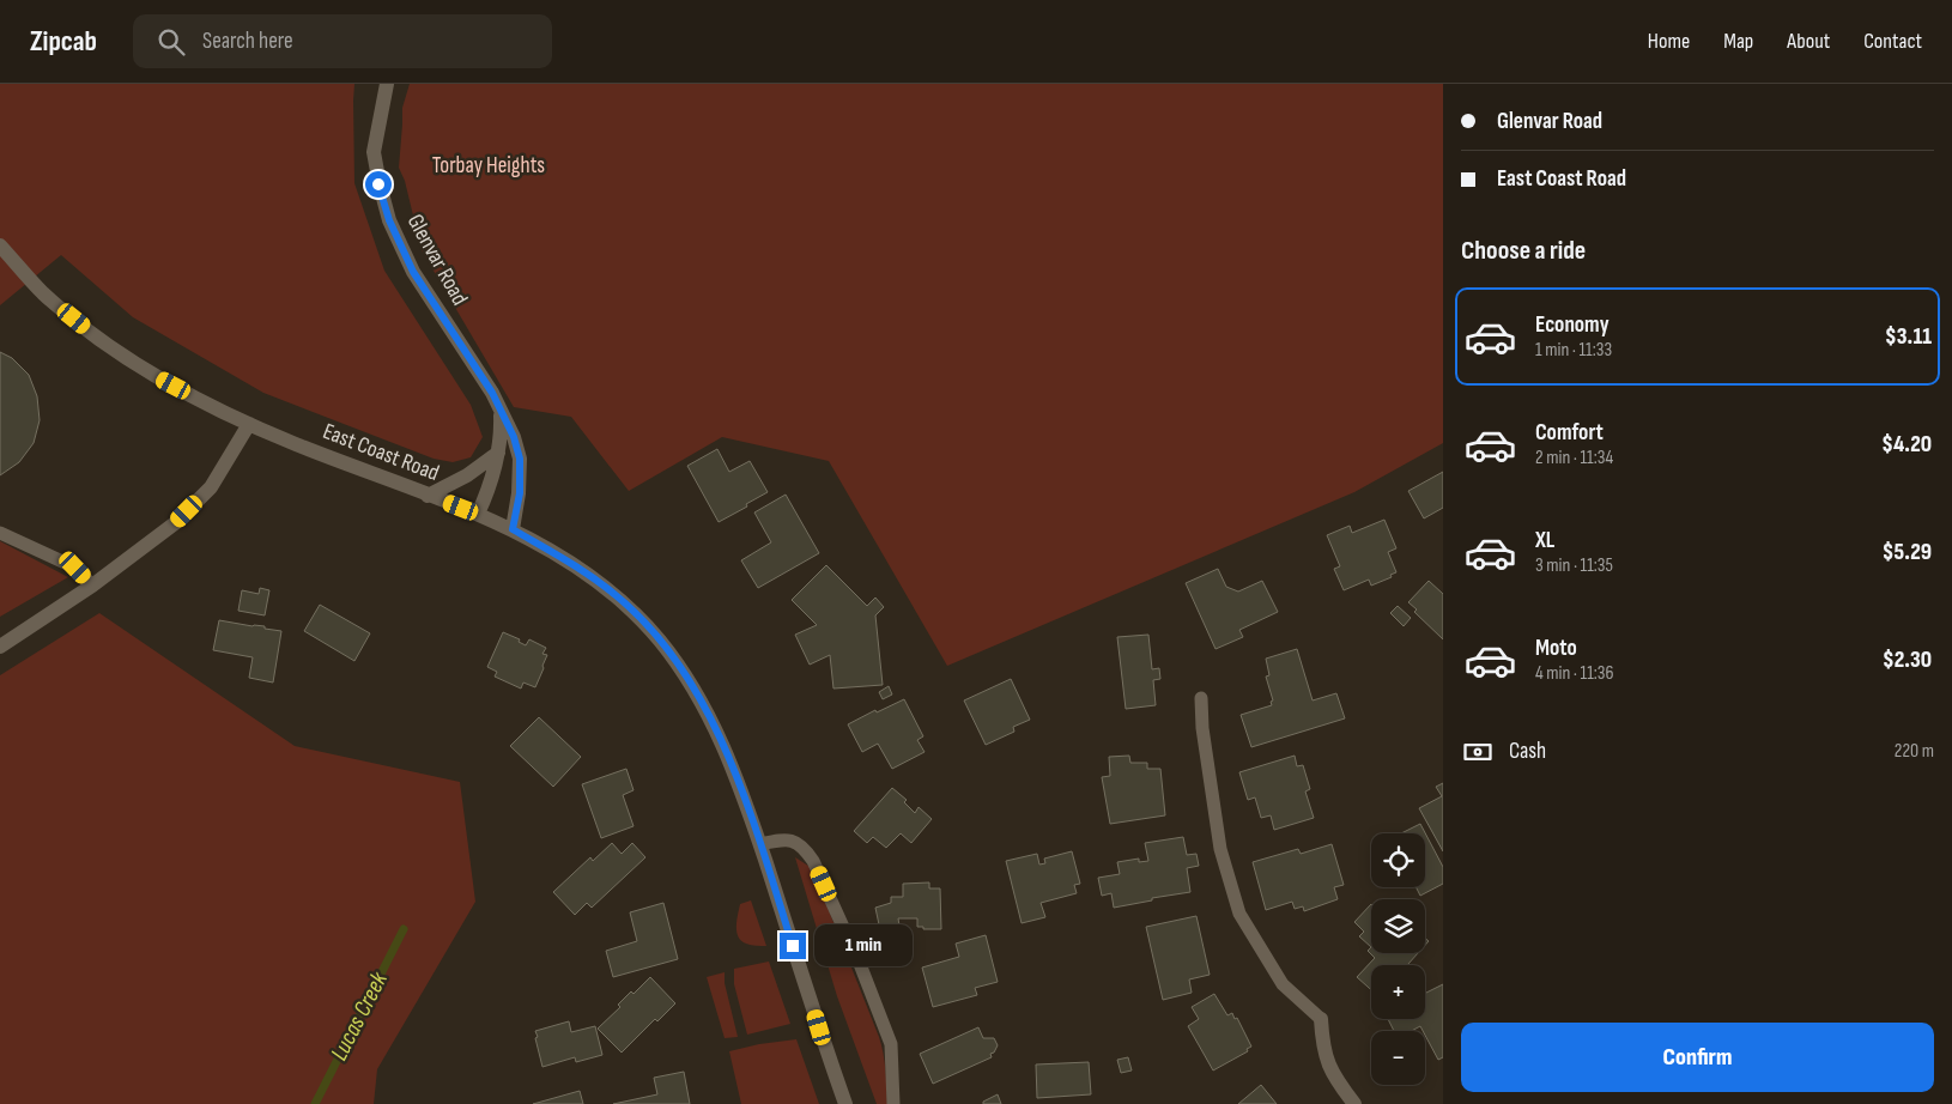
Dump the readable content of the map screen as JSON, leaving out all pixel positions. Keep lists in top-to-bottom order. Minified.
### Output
{"streets":{"main road":["Glenvar Road","East Coast Road"]},"crossings":[["Glenvar Road","East Coast Road"]],"water":["Lucas Creek"],"parks":["Torbay Heights"],"page":{"header":"Zipcab","search":"Search here","nav":["Home","Map","About","Contact"],"banner":["Glenvar Road","East Coast Road"],"heading":"Choose a ride","list":[{"name":"Economy","note":"1 min · 11:33","value":"$3.11"},{"name":"Comfort","note":"2 min · 11:34","value":"$4.20"},{"name":"XL","note":"3 min · 11:35","value":"$5.29"},{"name":"Moto","note":"4 min · 11:36","value":"$2.30"}],"pay":["Cash","220 m"],"map_buttons":["+","−"],"bubble":"1 min","buttons":"Confirm"}}
